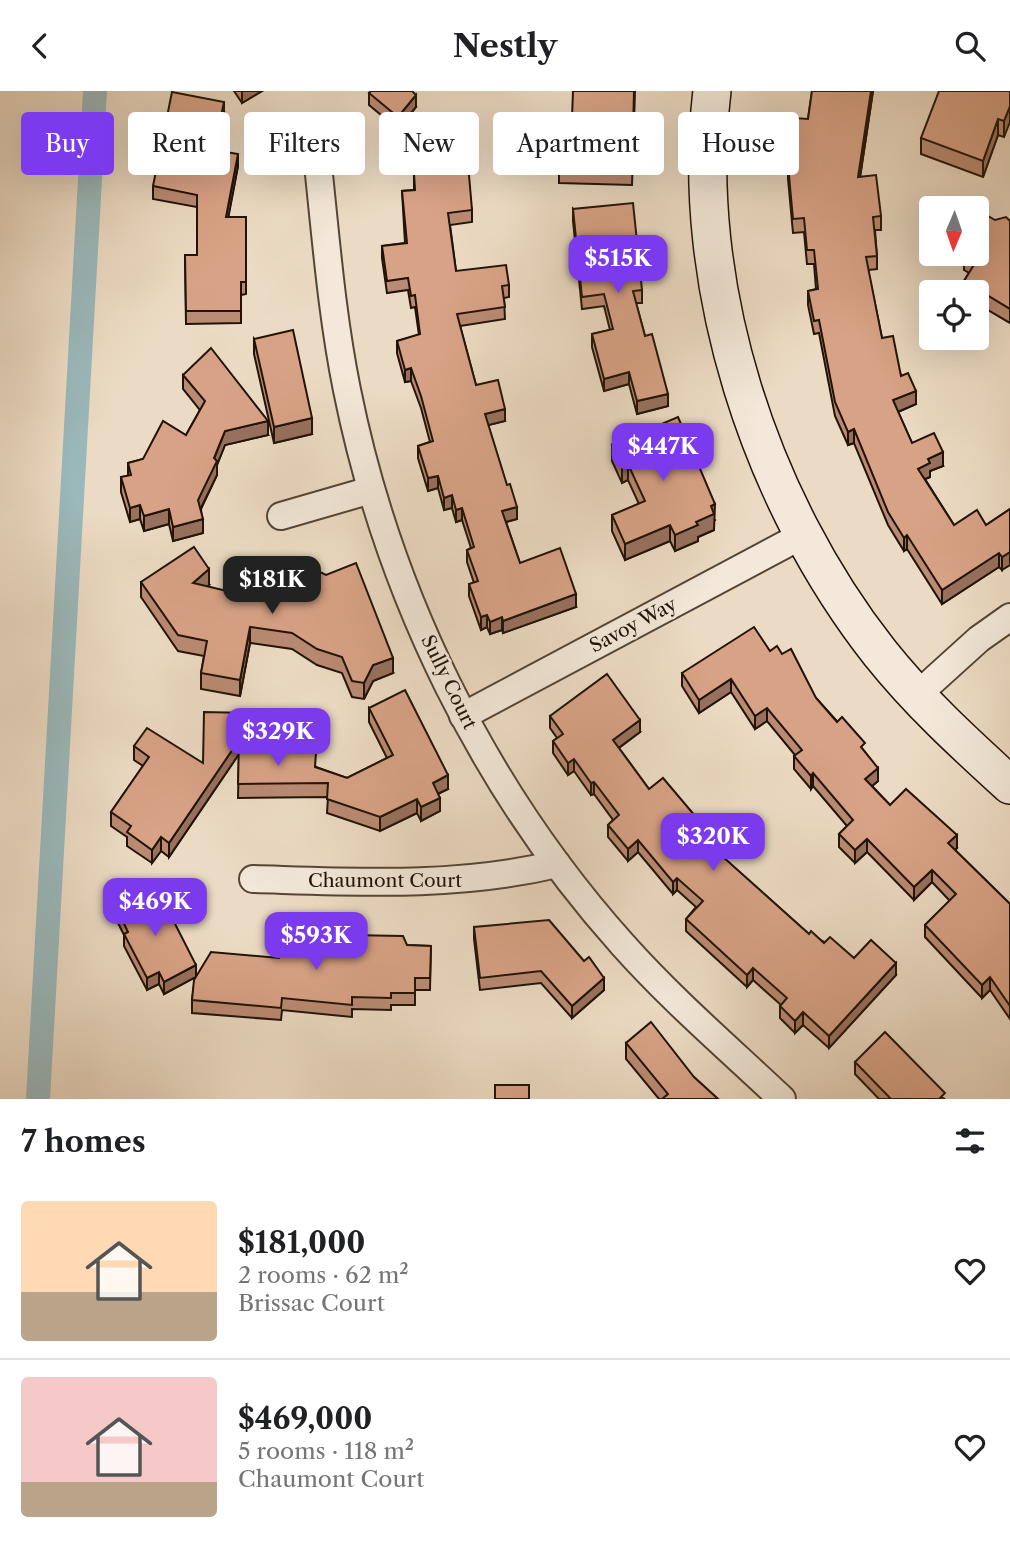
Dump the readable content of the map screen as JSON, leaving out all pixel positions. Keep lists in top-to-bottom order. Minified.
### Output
{"streets":{"street":["Savoy Way","Sully Court","Chaumont Court"]},"crossings":[["Savoy Way","Sully Court"],["Sully Court","Chaumont Court"]],"north":"bottom","page":{"header":"Nestly","chip":["Buy","Rent","Filters","New","Apartment","House"],"price":["$515K","$447K","$181K","$329K","$320K","$469K","$593K"],"heading":"7 homes","list":[{"name":"$181,000","note":"2 rooms · 62 m² · Brissac Court"},{"name":"$469,000","note":"5 rooms · 118 m² · Chaumont Court"}]}}
